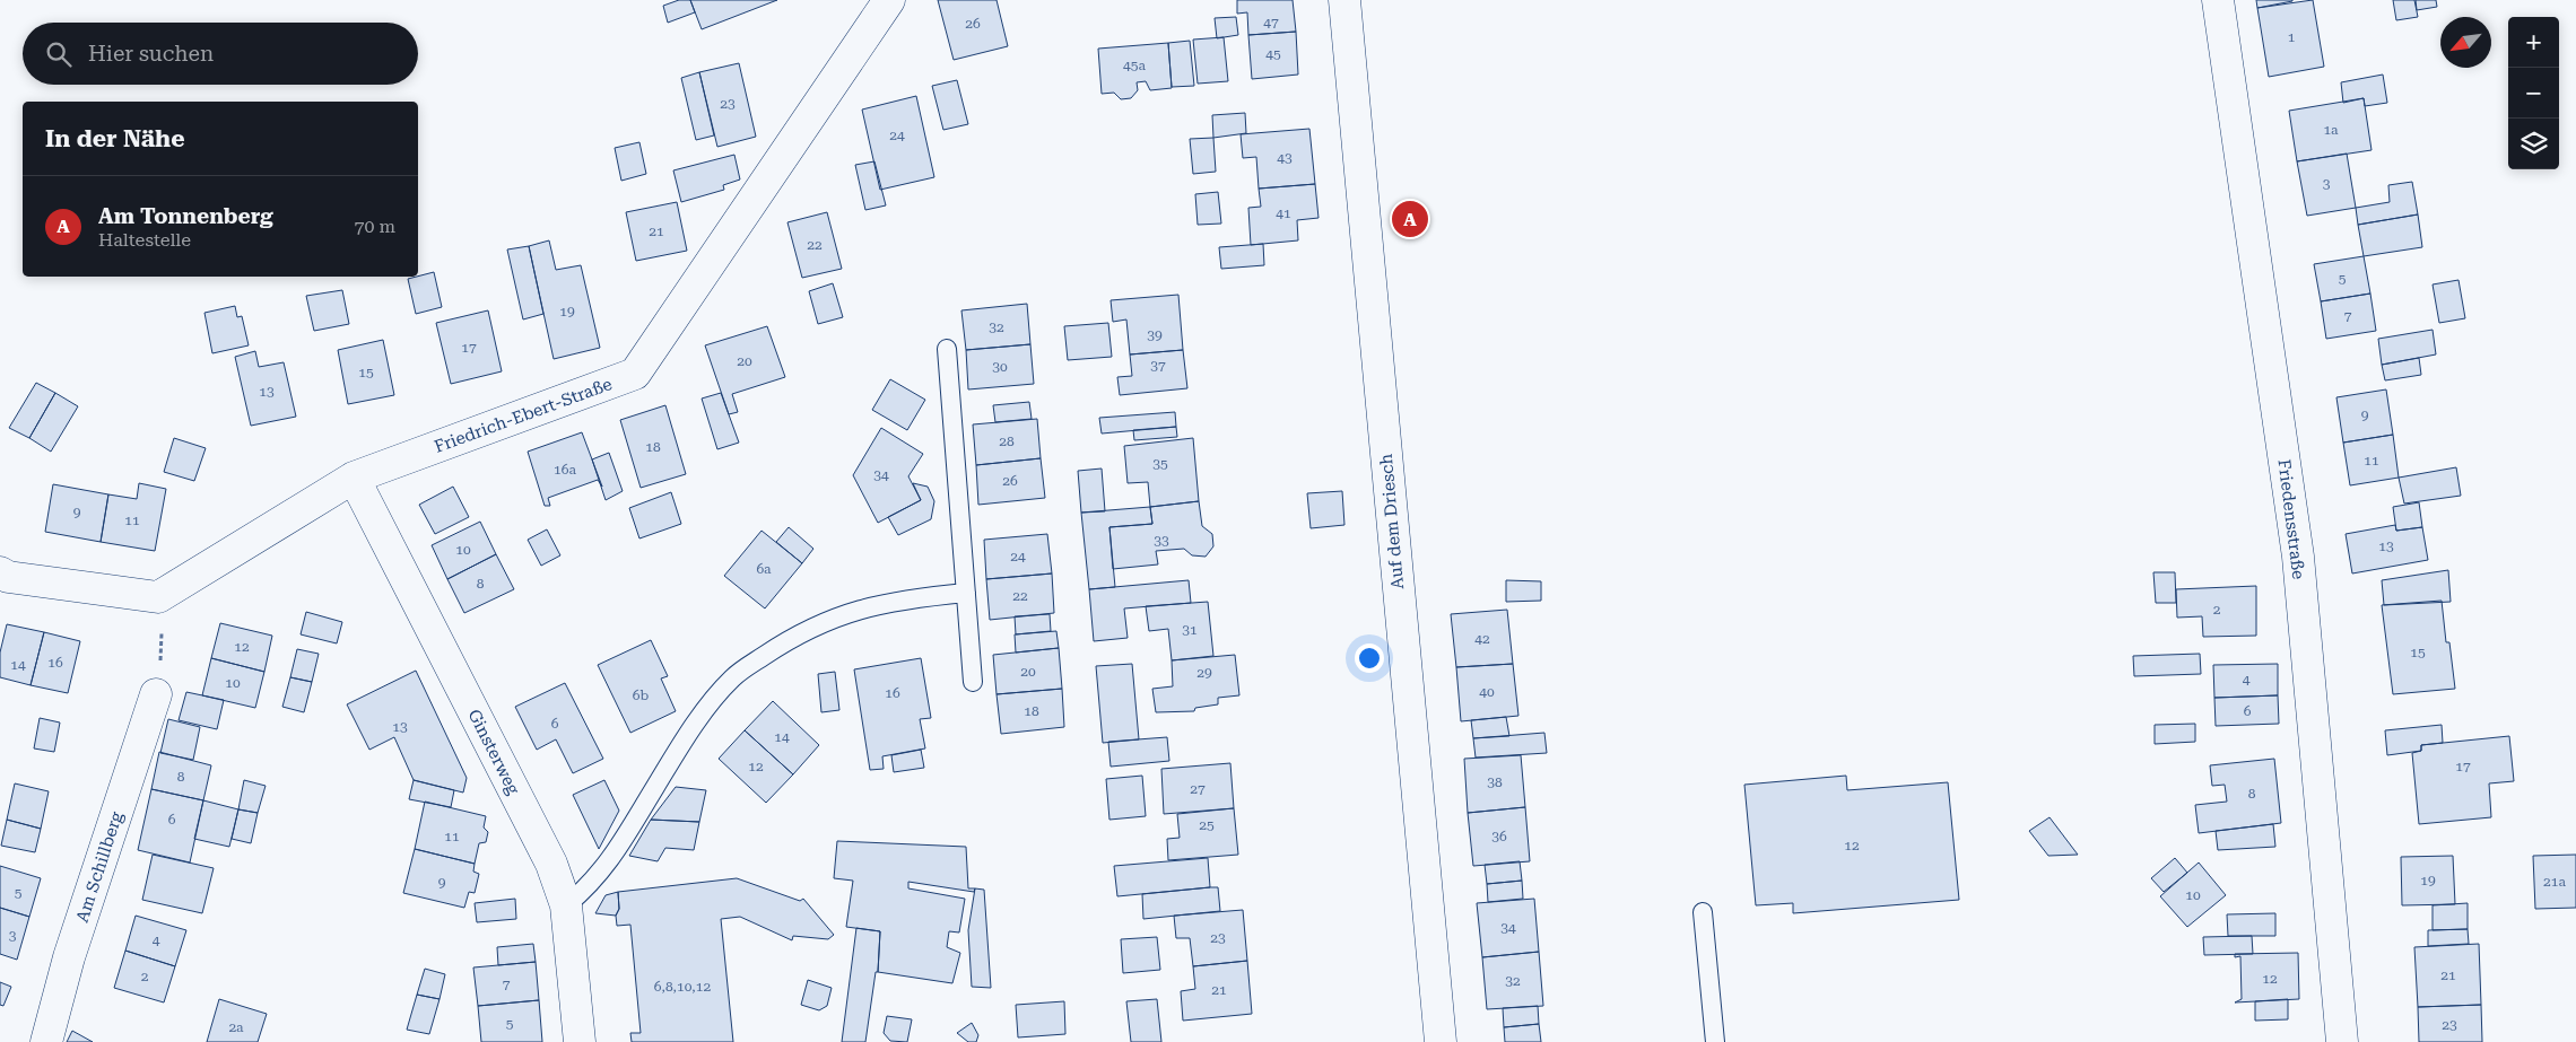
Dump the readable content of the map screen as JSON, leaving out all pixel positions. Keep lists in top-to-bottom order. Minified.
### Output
{"streets":{"street":["Friedrich-Ebert-Straße","Friedensstraße","Auf dem Driesch","Ginsterweg","Am Schillberg"]},"crossings":[["Friedrich-Ebert-Straße","Ginsterweg"]],"house_numbers":["47","26","1","45","45a","23","1a","24","43","3","41","21","22","5","19","7","32","39","17","20","37","30","15","13","9","28","18","11","35","16a","34","26","9","11","33","13","10","24","6a","8","22","2","31","42","12","15","16","14","20","29","4","10","40","16","6b","18","6","6","13","14","12","17","8","38","27","8","6","25","11","36","12","19","21a","9","5","10","34","3","23","4","21","2","12","32","7","6,8,10,12","21","5","23","2a"],"north":"bottom left","page":{"map_buttons":["+","−"],"search":"Hier suchen","heading":"In der Nähe","list":[{"mark":"A","name":"Am Tonnenberg","note":"Haltestelle","value":"70 m"}],"pins":"A"}}
